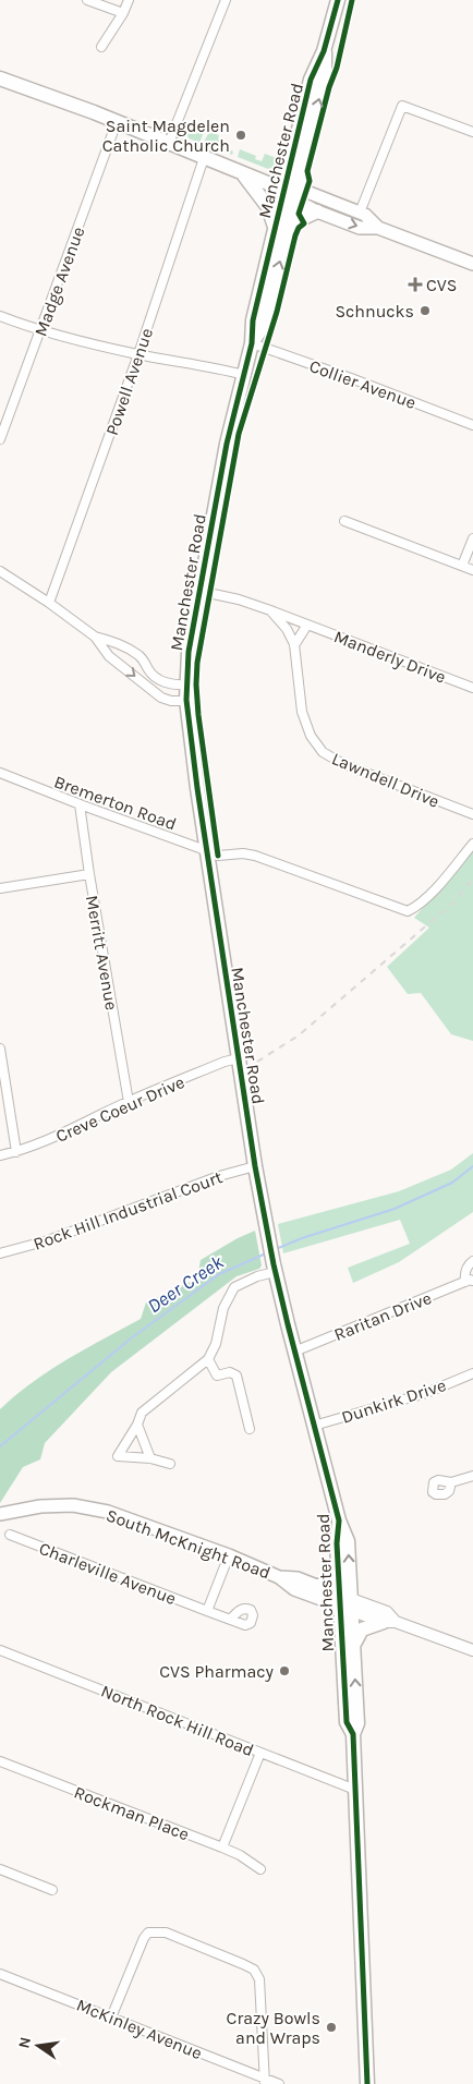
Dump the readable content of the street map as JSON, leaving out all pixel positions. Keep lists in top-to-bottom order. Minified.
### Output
{"streets":{"main road":["Manchester Road","South McKnight Road"],"street":["Madge Avenue","Powell Avenue","Collier Avenue","Manderly Drive","Lawndell Drive","Bremerton Road","Merritt Avenue","Creve Coeur Drive","Rock Hill Industrial Court","Raritan Drive","Dunkirk Drive","Charleville Avenue","North Rock Hill Road","Rockman Place","McKinley Avenue"]},"crossings":[["Manchester Road","Collier Avenue"],["Manchester Road","Manderly Drive"],["Manchester Road","Bremerton Road"],["Manchester Road","Creve Coeur Drive"],["Manchester Road","Rock Hill Industrial Court"],["Manchester Road","Raritan Drive"],["Manchester Road","Dunkirk Drive"],["Manchester Road","South McKnight Road"],["Manchester Road","North Rock Hill Road"],["Manderly Drive","Lawndell Drive"],["Bremerton Road","Merritt Avenue"],["Merritt Avenue","Creve Coeur Drive"]],"water":["Deer Creek"],"places":{"other":["Saint Magdelen Catholic Church","Schnucks","CVS Pharmacy","Crazy Bowls and Wraps"],"health":["CVS"]},"north":"left"}
